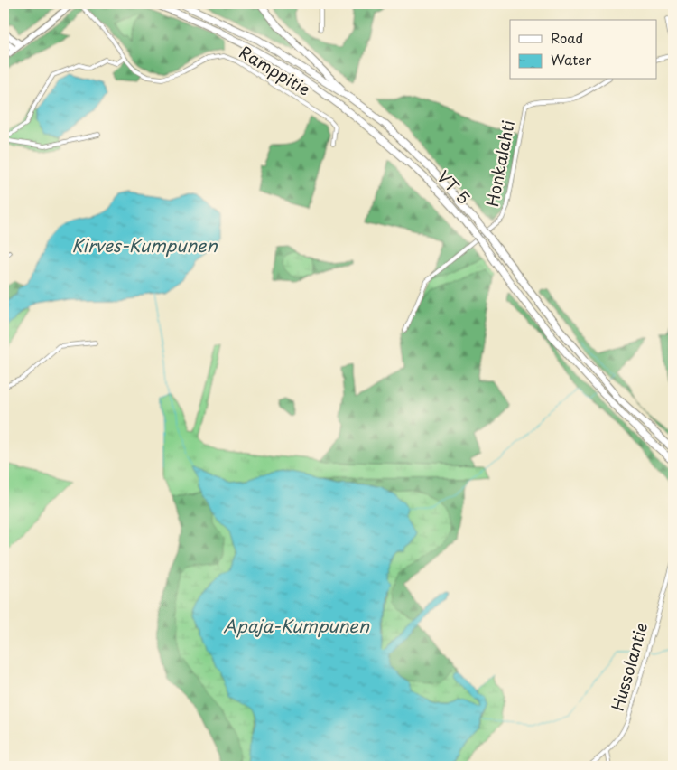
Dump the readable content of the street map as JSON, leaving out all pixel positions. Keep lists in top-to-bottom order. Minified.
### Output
{"streets":{"highway":["VT 5"],"street":["Ramppitie","Honkalahti","Hussolantie"]},"water":["Kirves-Kumpunen","Apaja-Kumpunen"],"legend":["Road","Water"]}
